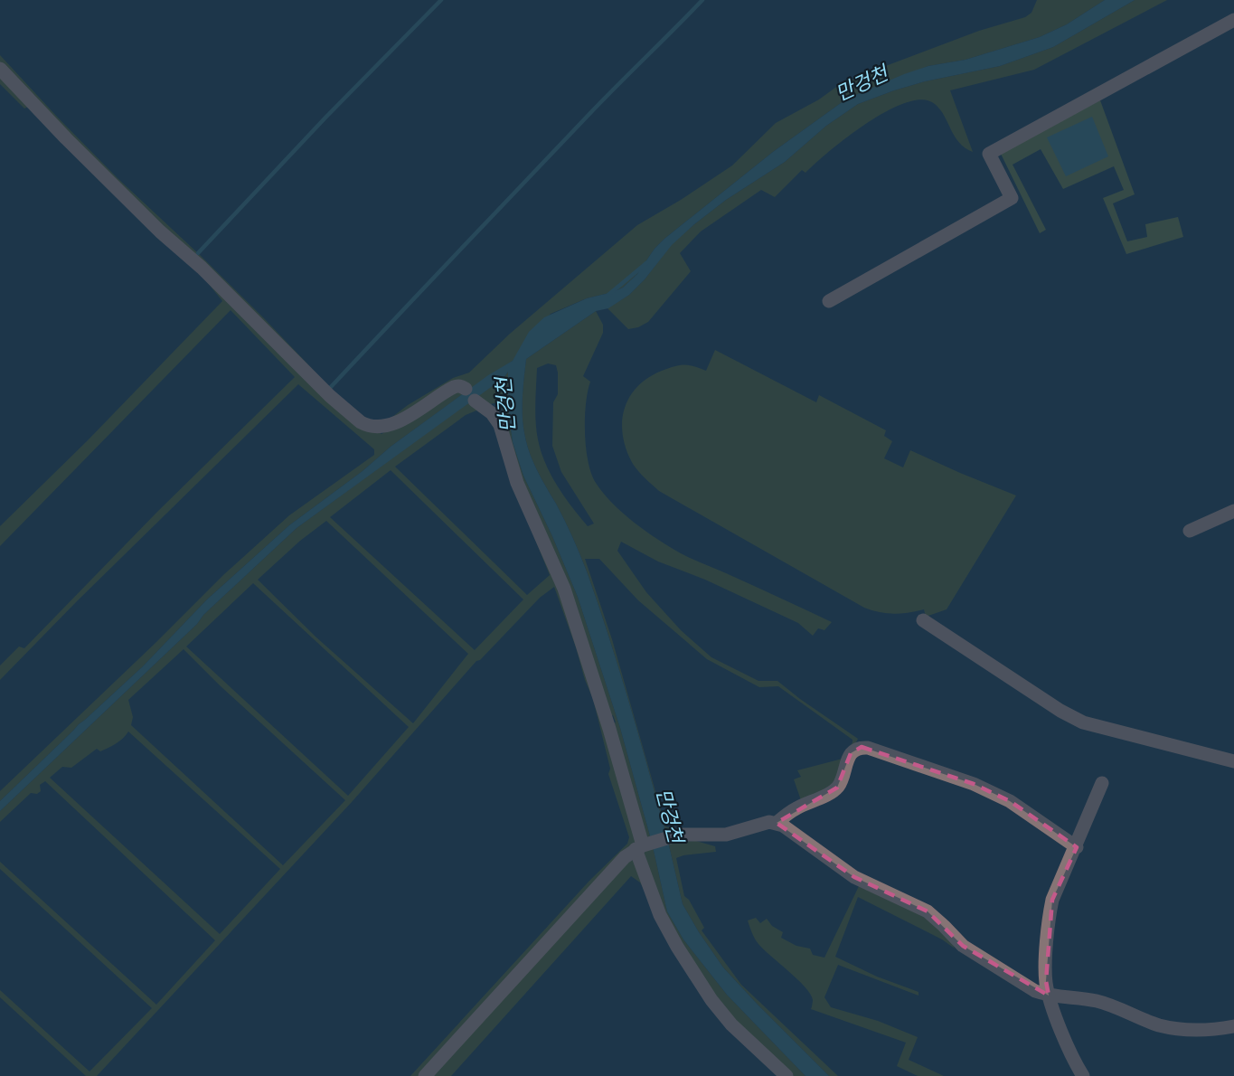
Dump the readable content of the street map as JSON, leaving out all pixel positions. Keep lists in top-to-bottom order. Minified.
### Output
{"water":["만겅천"]}
